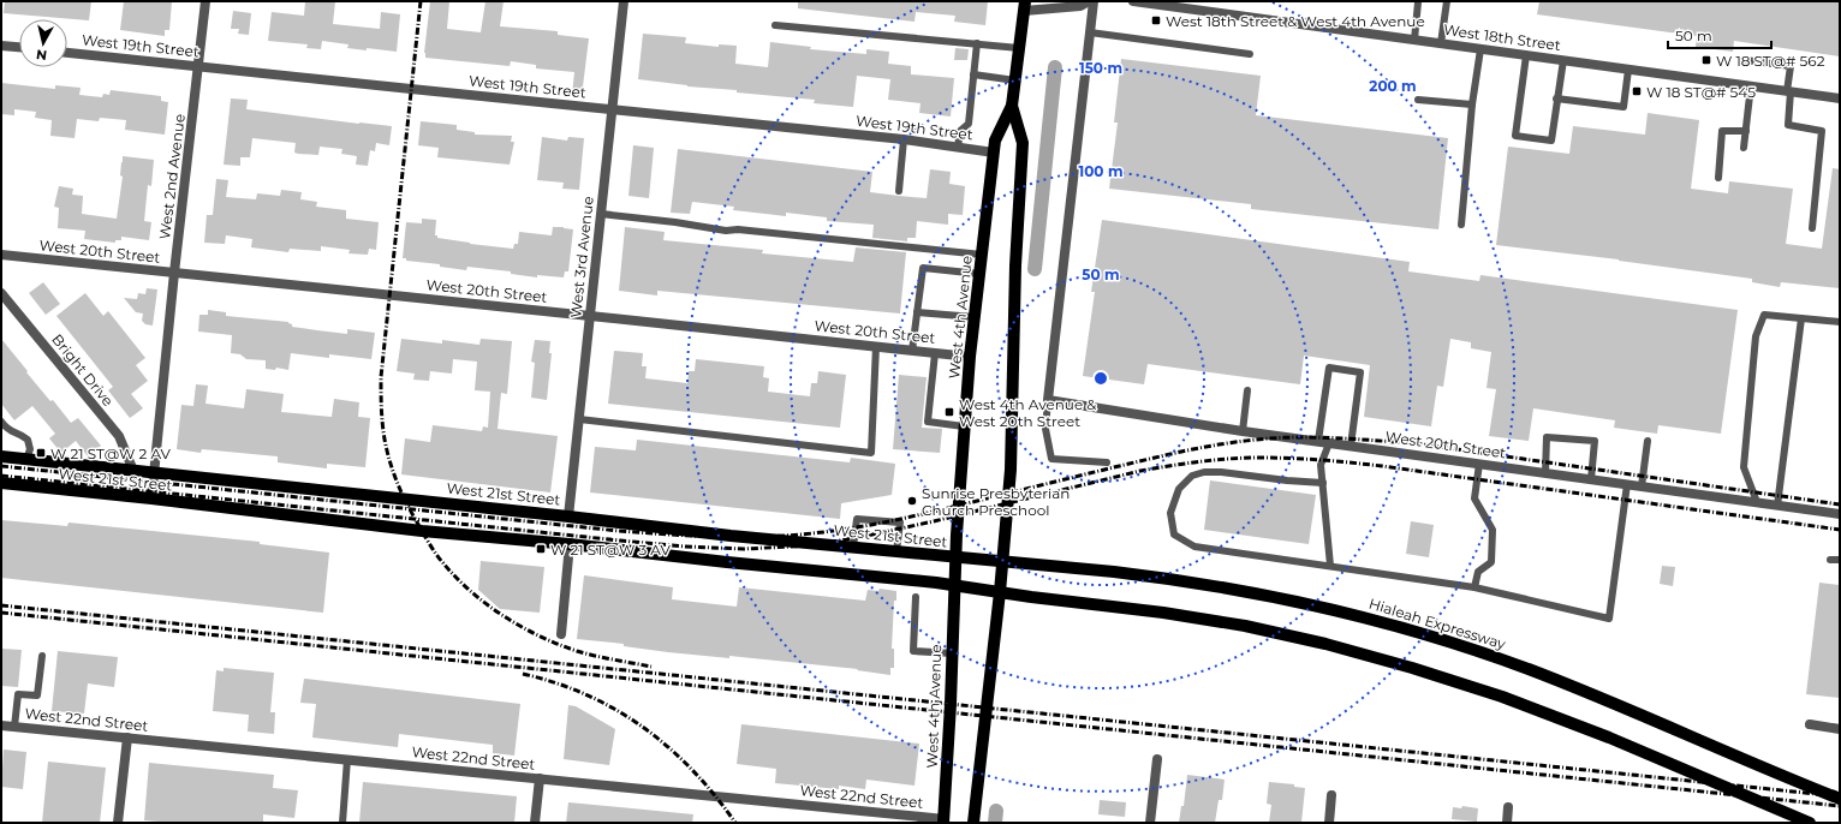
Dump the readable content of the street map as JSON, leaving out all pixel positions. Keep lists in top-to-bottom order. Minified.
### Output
{"streets":{"main road":["West 4th Avenue","West 21st Street","Hialeah Expressway"],"street":["West 18th Street","West 19th Street","West 2nd Avenue","West 20th Street","West 3rd Avenue","Bright Drive","West 22nd Street"]},"crossings":[["West 19th Street","West 2nd Avenue"],["West 19th Street","West 3rd Avenue"],["West 19th Street","West 4th Avenue"],["West 2nd Avenue","West 20th Street"],["West 2nd Avenue","West 21st Street"],["West 20th Street","West 3rd Avenue"],["West 20th Street","West 4th Avenue"],["West 3rd Avenue","West 21st Street"],["West 4th Avenue","West 21st Street"],["West 4th Avenue","Hialeah Expressway"],["West 4th Avenue","West 22nd Street"],["Bright Drive","West 21st Street"],["West 21st Street","Hialeah Expressway"]],"places":{"transit":["West 18th Street & West 4th Avenue","W 18 ST@# 562","W 18 ST@# 545","West 4th Avenue & West 20th Street","W 21 ST@W 2 AV","W 21 ST@W 3 AV"],"other":["Sunrise Presbyterian Church Preschool"]},"scale_bar":"50 m","north":"bottom","rings":["150 m","200 m","100 m","50 m"]}
